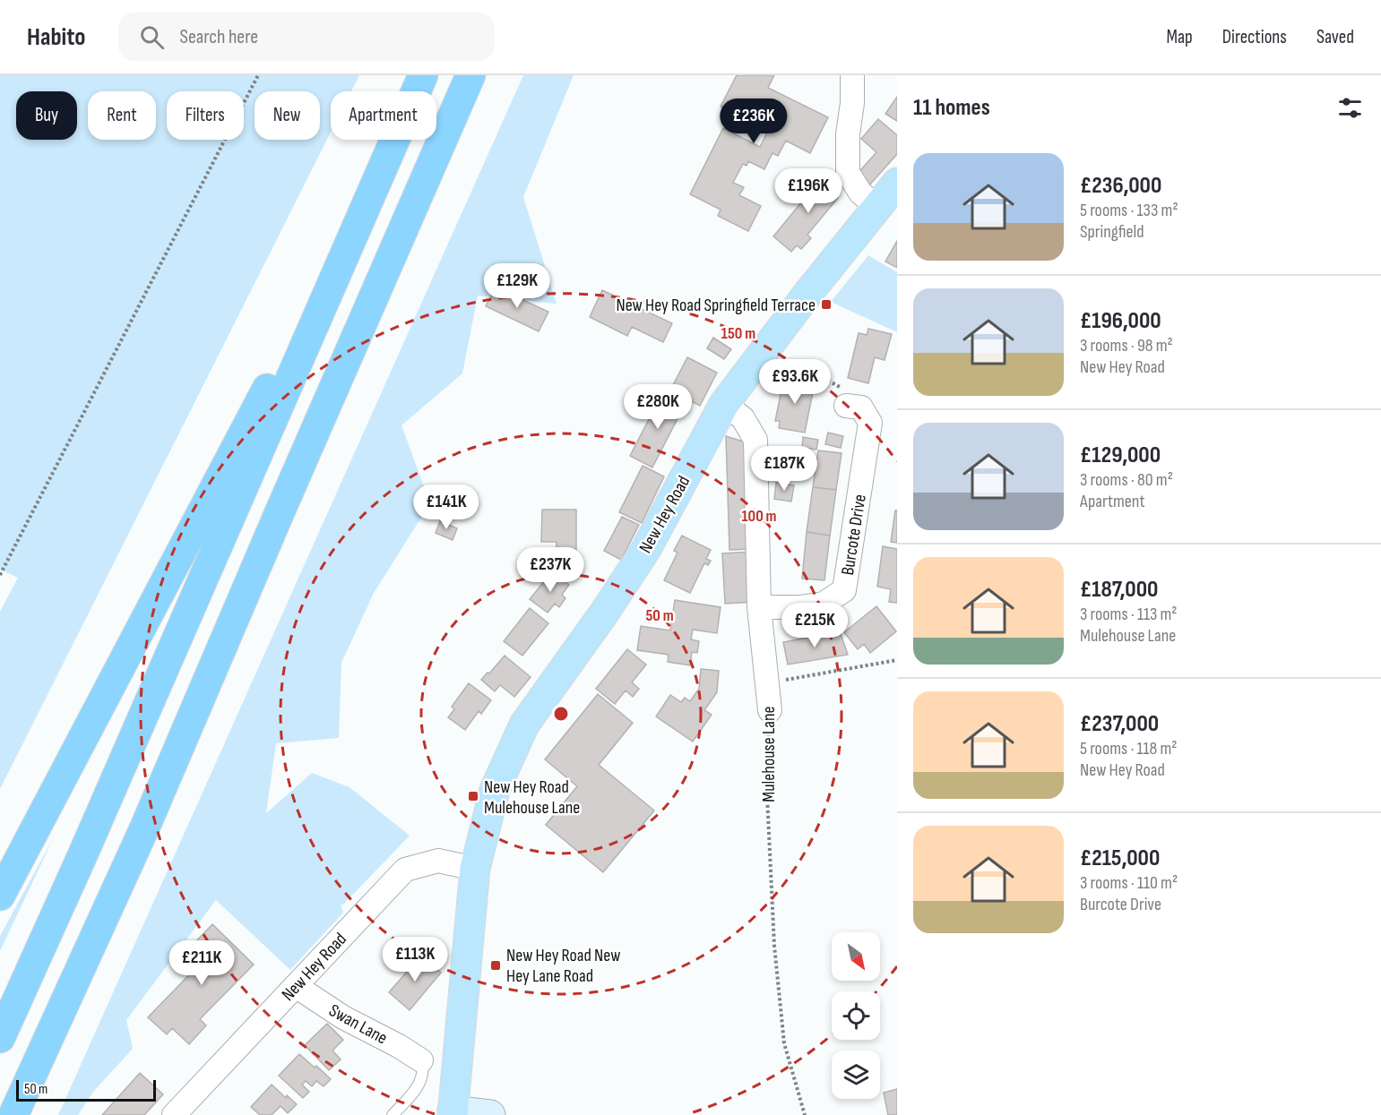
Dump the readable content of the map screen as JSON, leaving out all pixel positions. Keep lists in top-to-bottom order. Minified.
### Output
{"streets":{"main road":["New Hey Road"],"street":["Burcote Drive","Mulehouse Lane","Swan Lane"]},"crossings":[["New Hey Road","Mulehouse Lane"],["New Hey Road","Swan Lane"],["Burcote Drive","Mulehouse Lane"]],"places":{"transit":["New Hey Road Springfield Terrace","New Hey Road Mulehouse Lane","New Hey Road New Hey Lane Road"]},"scale_bar":"50 m","north":"bottom right","page":{"header":"Habito","search":"Search here","nav":["Map","Directions","Saved"],"heading":"11 homes","chip":["Buy","Rent","Filters","New","Apartment"],"price":["£236K","£196K","£129K","£93.6K","£280K","£187K","£141K","£237K","£215K","£113K","£211K"],"list":[{"name":"£236,000","note":"5 rooms · 133 m² · Springfield"},{"name":"£196,000","note":"3 rooms · 98 m² · New Hey Road"},{"name":"£129,000","note":"3 rooms · 80 m² · Apartment"},{"name":"£187,000","note":"3 rooms · 113 m² · Mulehouse Lane"},{"name":"£237,000","note":"5 rooms · 118 m² · New Hey Road"},{"name":"£215,000","note":"3 rooms · 110 m² · Burcote Drive"}],"scale":"50 m"},"rings":["150 m","100 m","50 m"]}
